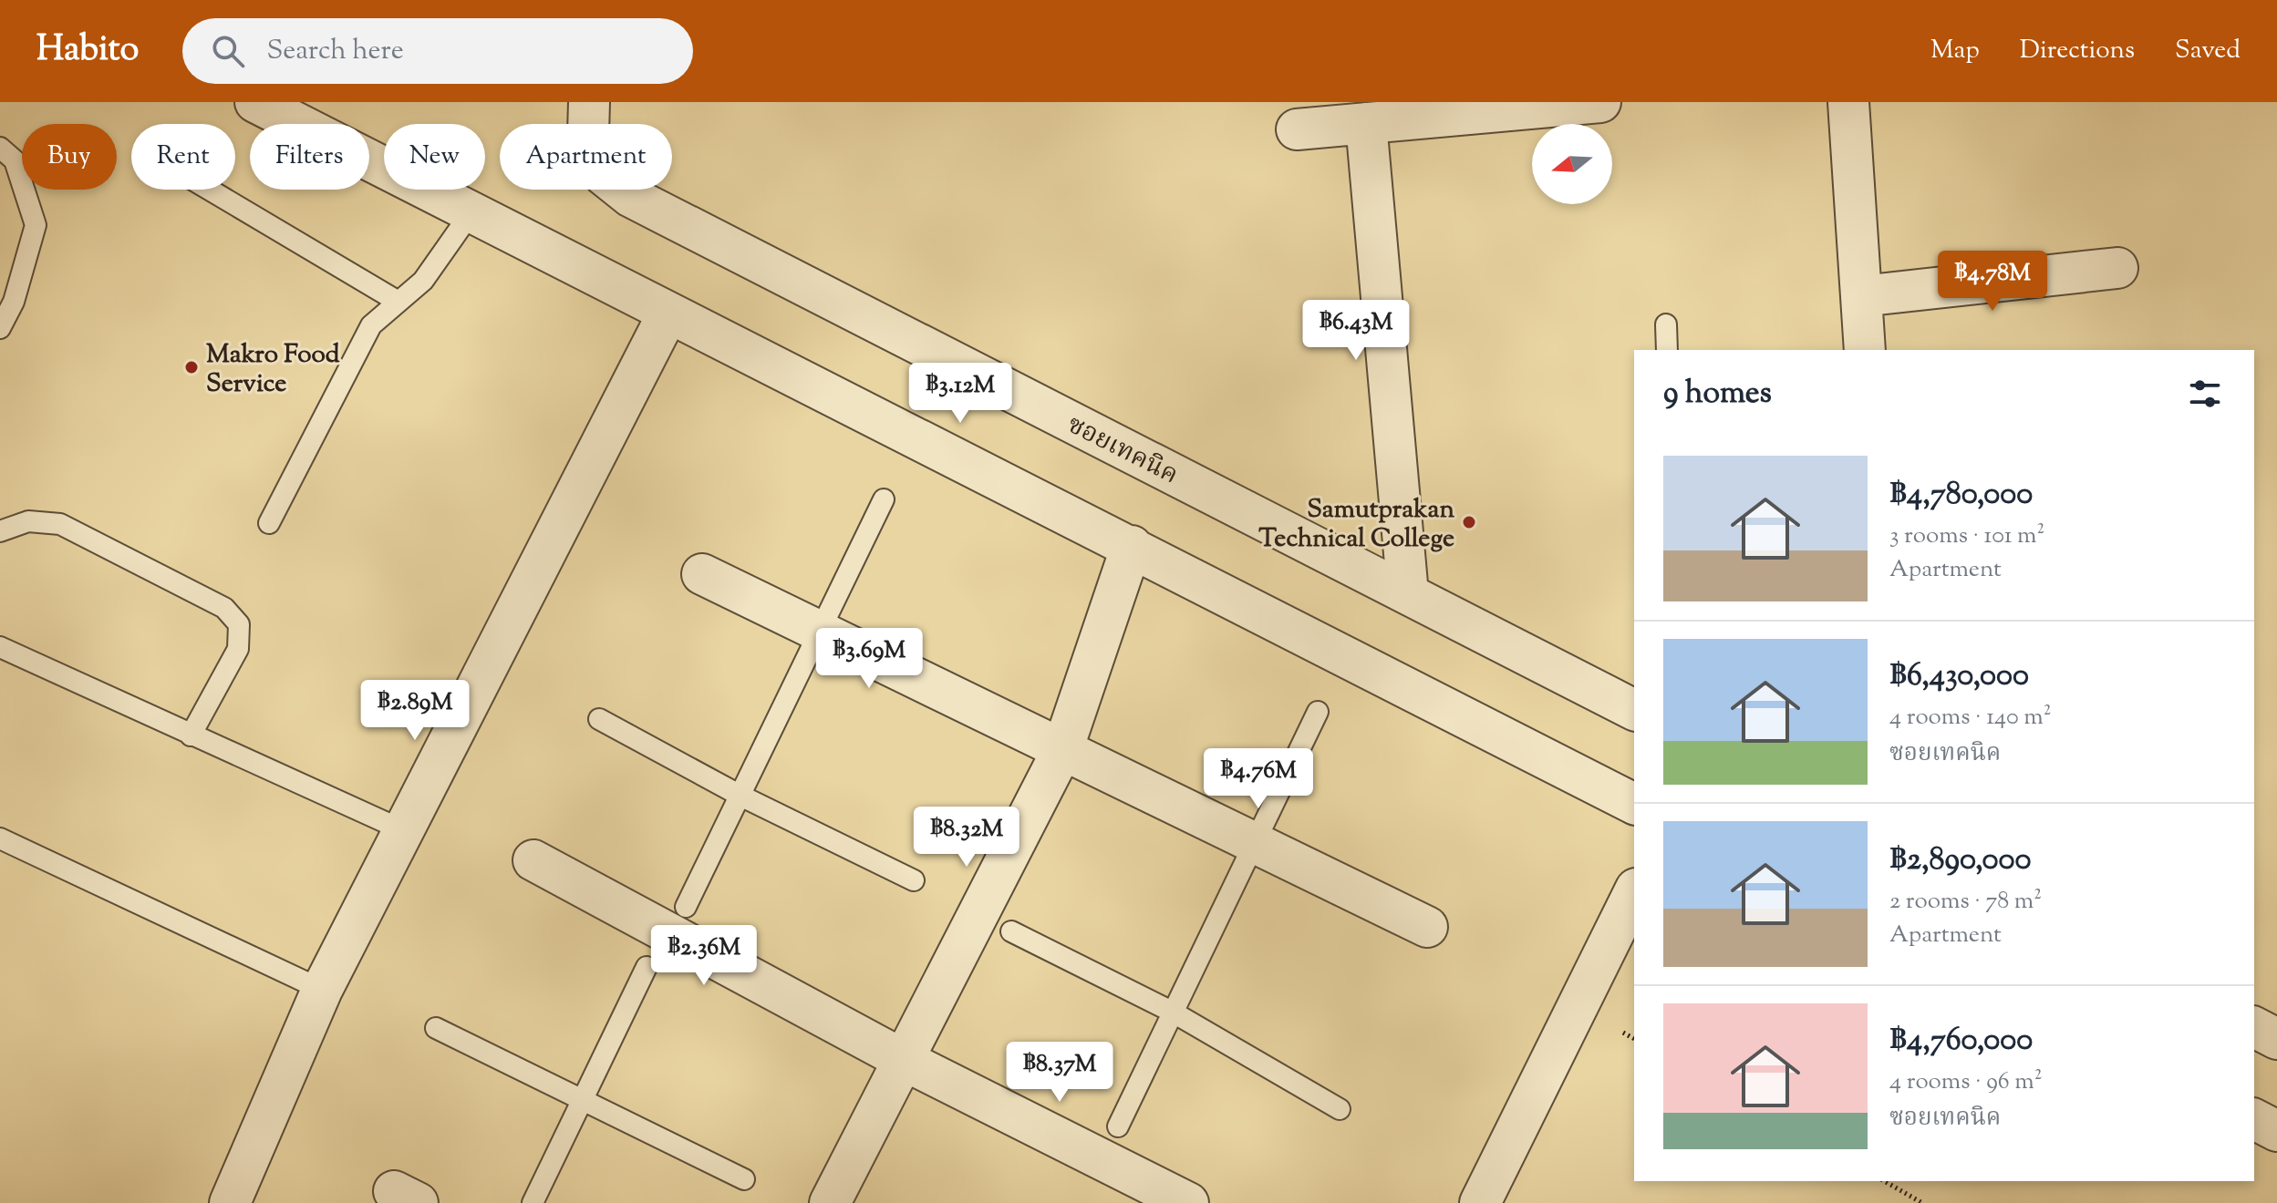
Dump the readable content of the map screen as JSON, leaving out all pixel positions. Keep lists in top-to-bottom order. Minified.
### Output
{"streets":{"street":["ซอยเทคนิค"]},"places":["Makro Food Service","Samutprakan Technical College"],"north":"left","page":{"header":"Habito","search":"Search here","nav":["Map","Directions","Saved"],"chip":["Buy","Rent","Filters","New","Apartment"],"price":["฿4.78M","฿6.43M","฿3.12M","฿3.69M","฿2.89M","฿4.76M","฿8.32M","฿2.36M","฿8.37M"],"heading":"9 homes","list":[{"name":"฿4,780,000","note":"3 rooms · 101 m² · Apartment"},{"name":"฿6,430,000","note":"4 rooms · 140 m² · ซอยเทคนิค"},{"name":"฿2,890,000","note":"2 rooms · 78 m² · Apartment"},{"name":"฿4,760,000","note":"4 rooms · 96 m² · ซอยเทคนิค"}]}}
